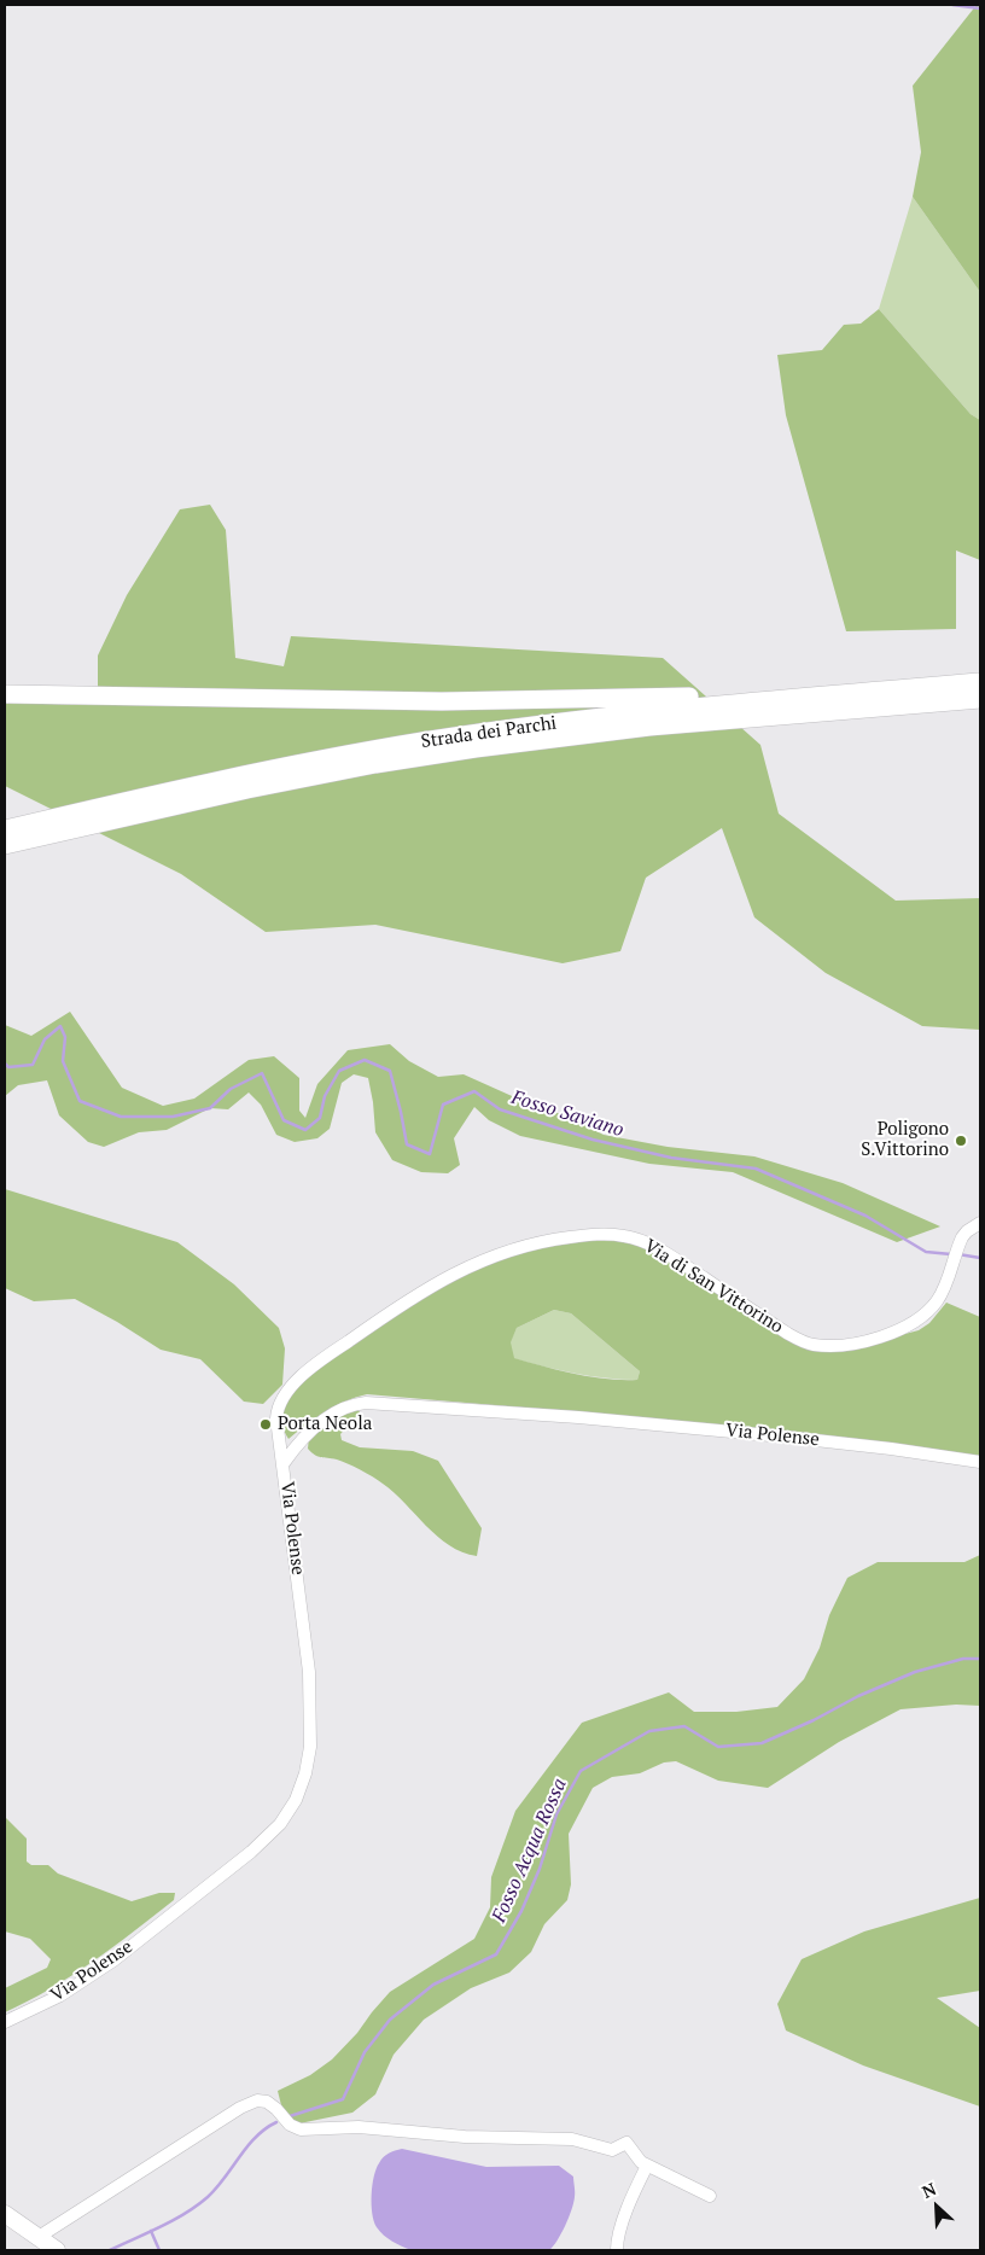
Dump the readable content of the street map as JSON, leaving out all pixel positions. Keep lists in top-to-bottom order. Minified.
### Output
{"streets":{"highway":["Strada dei Parchi"],"street":["Via di San Vittorino","Via Polense"]},"crossings":[["Via di San Vittorino","Via Polense"]],"water":["Fosso Saviano","Fosso Acqua Rossa"],"places":["Poligono S.Vittorino","Porta Neola"],"north":"top left"}
